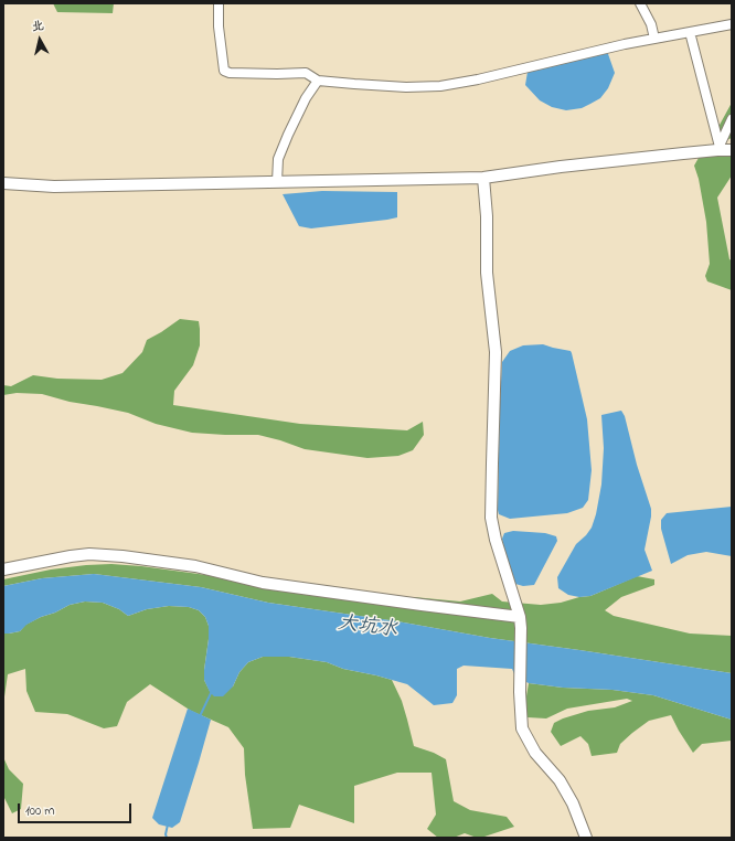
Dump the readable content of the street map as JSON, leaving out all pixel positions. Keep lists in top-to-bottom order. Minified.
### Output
{"water":["大坑水"],"scale_bar":"100 m","north":"top"}
